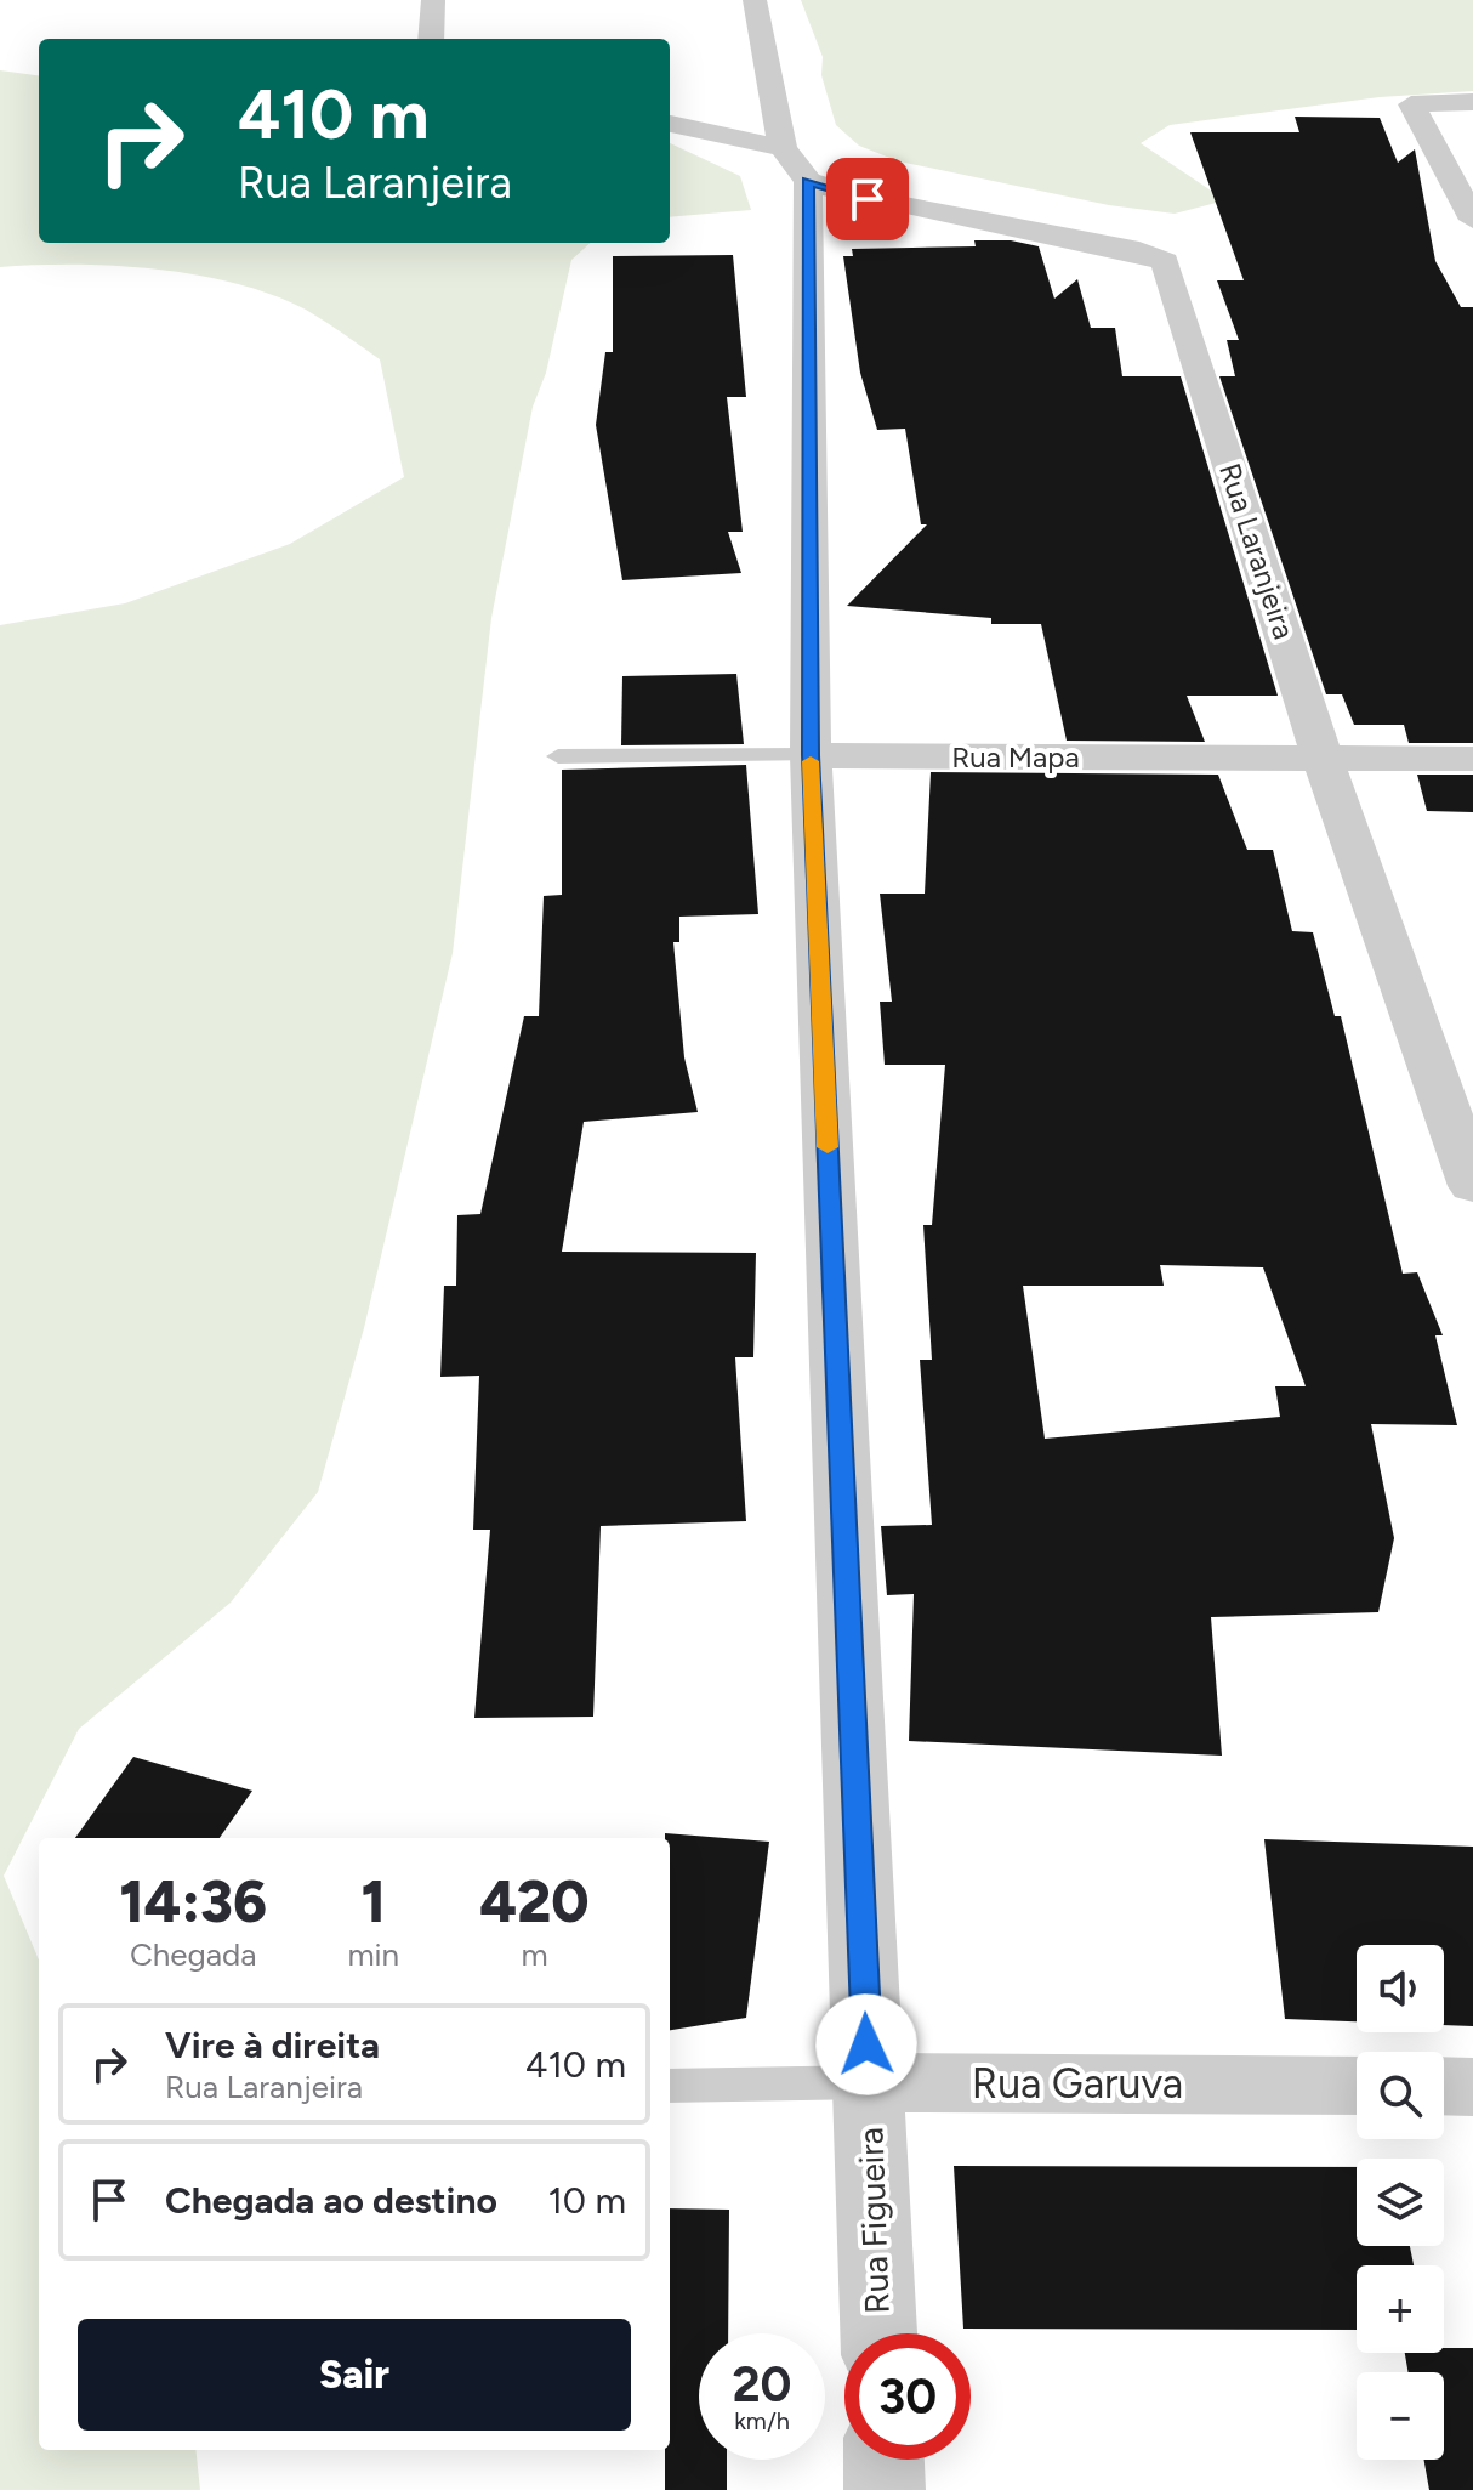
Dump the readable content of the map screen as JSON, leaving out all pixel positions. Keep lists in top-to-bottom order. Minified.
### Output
{"streets":{"street":["Rua Laranjeira","Rua Mapa","Rua Garuva","Rua Figueira"]},"crossings":[["Rua Laranjeira","Rua Mapa"],["Rua Laranjeira","Rua Figueira"],["Rua Mapa","Rua Figueira"],["Rua Garuva","Rua Figueira"]],"page":{"turn":["410 m","Rua Laranjeira"],"eta":["14:36","Chegada","1","min","420","m"],"map_buttons":["+","−"],"list":[{"name":"Vire à direita","note":"Rua Laranjeira","value":"410 m"},{"name":"Chegada ao destino","value":"10 m"}],"buttons":"Sair","speed":"20 km/h","limit":"30"}}
